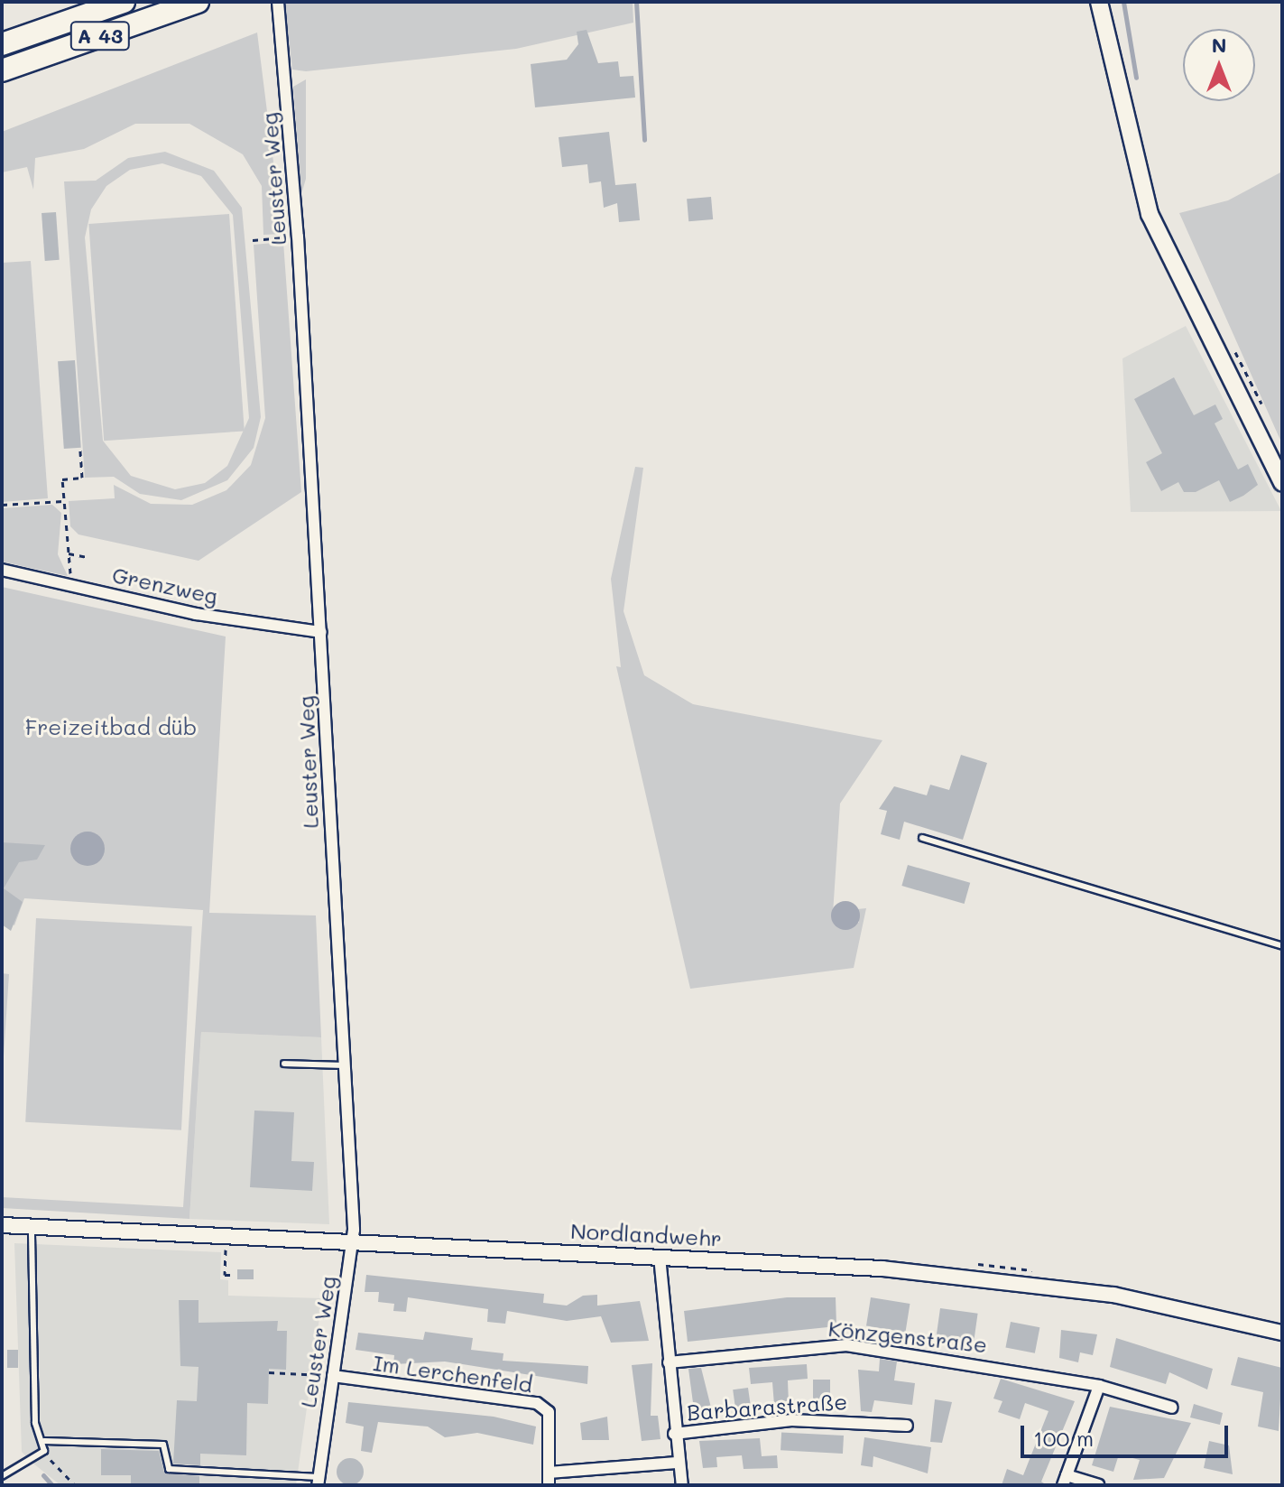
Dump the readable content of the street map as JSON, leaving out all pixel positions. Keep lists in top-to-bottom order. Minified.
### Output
{"streets":{"highway":["A 43"],"street":["Leuster Weg","Grenzweg","Nordlandwehr","Könzgenstraße","Im Lerchenfeld","Barbarastraße"]},"crossings":[["Leuster Weg","Grenzweg"],["Leuster Weg","Nordlandwehr"],["Leuster Weg","Im Lerchenfeld"]],"parks":["Freizeitbad düb"],"scale_bar":"100 m","north":"top"}
